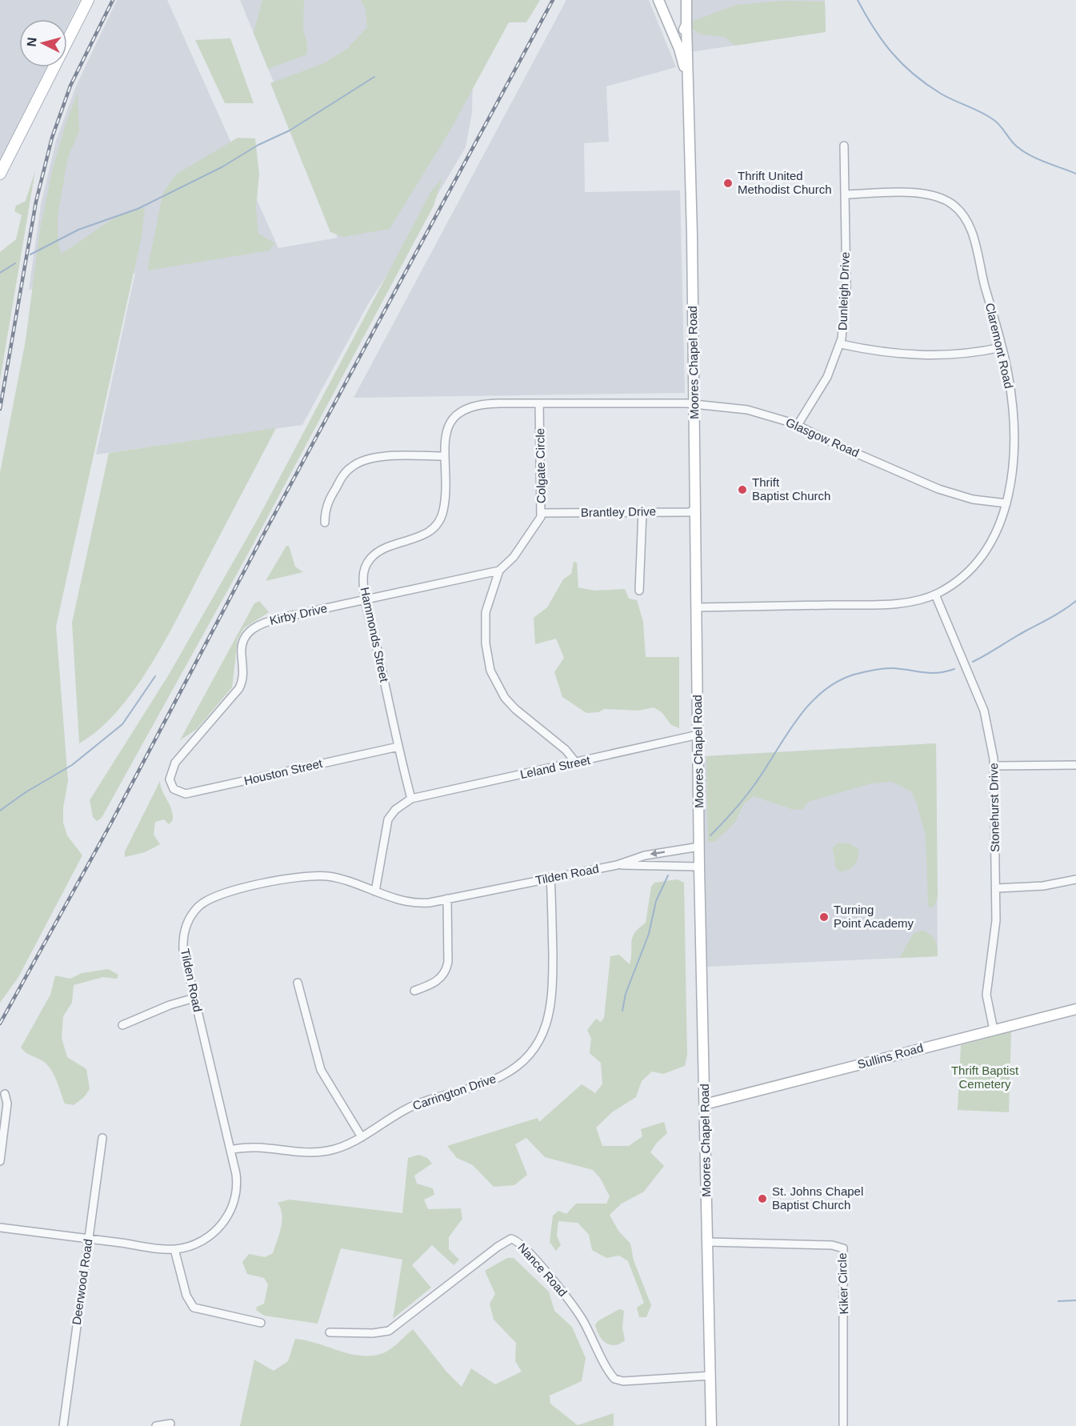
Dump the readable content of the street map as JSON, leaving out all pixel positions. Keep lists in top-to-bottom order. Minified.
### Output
{"streets":{"main road":["Moores Chapel Road","Sullins Road"],"street":["Dunleigh Drive","Claremont Road","Glasgow Road","Colgate Circle","Brantley Drive","Kirby Drive","Hammonds Street","Leland Street","Houston Street","Stonehurst Drive","Tilden Road","Carrington Drive","Nance Road","Deerwood Road","Kiker Circle"]},"crossings":[["Dunleigh Drive","Claremont Road"],["Dunleigh Drive","Glasgow Road"],["Claremont Road","Moores Chapel Road"],["Claremont Road","Glasgow Road"],["Claremont Road","Stonehurst Drive"],["Moores Chapel Road","Glasgow Road"],["Moores Chapel Road","Brantley Drive"],["Moores Chapel Road","Leland Street"],["Moores Chapel Road","Tilden Road"],["Moores Chapel Road","Sullins Road"],["Moores Chapel Road","Nance Road"],["Moores Chapel Road","Kiker Circle"],["Glasgow Road","Colgate Circle"],["Glasgow Road","Hammonds Street"],["Colgate Circle","Brantley Drive"],["Colgate Circle","Kirby Drive"],["Colgate Circle","Leland Street"],["Kirby Drive","Hammonds Street"],["Kirby Drive","Houston Street"],["Hammonds Street","Leland Street"],["Hammonds Street","Houston Street"],["Stonehurst Drive","Sullins Road"],["Tilden Road","Carrington Drive"],["Tilden Road","Deerwood Road"]],"parks":["Thrift Baptist Cemetery"],"places":["Thrift United Methodist Church","Thrift Baptist Church","Turning Point Academy","St. Johns Chapel Baptist Church"],"north":"left"}
